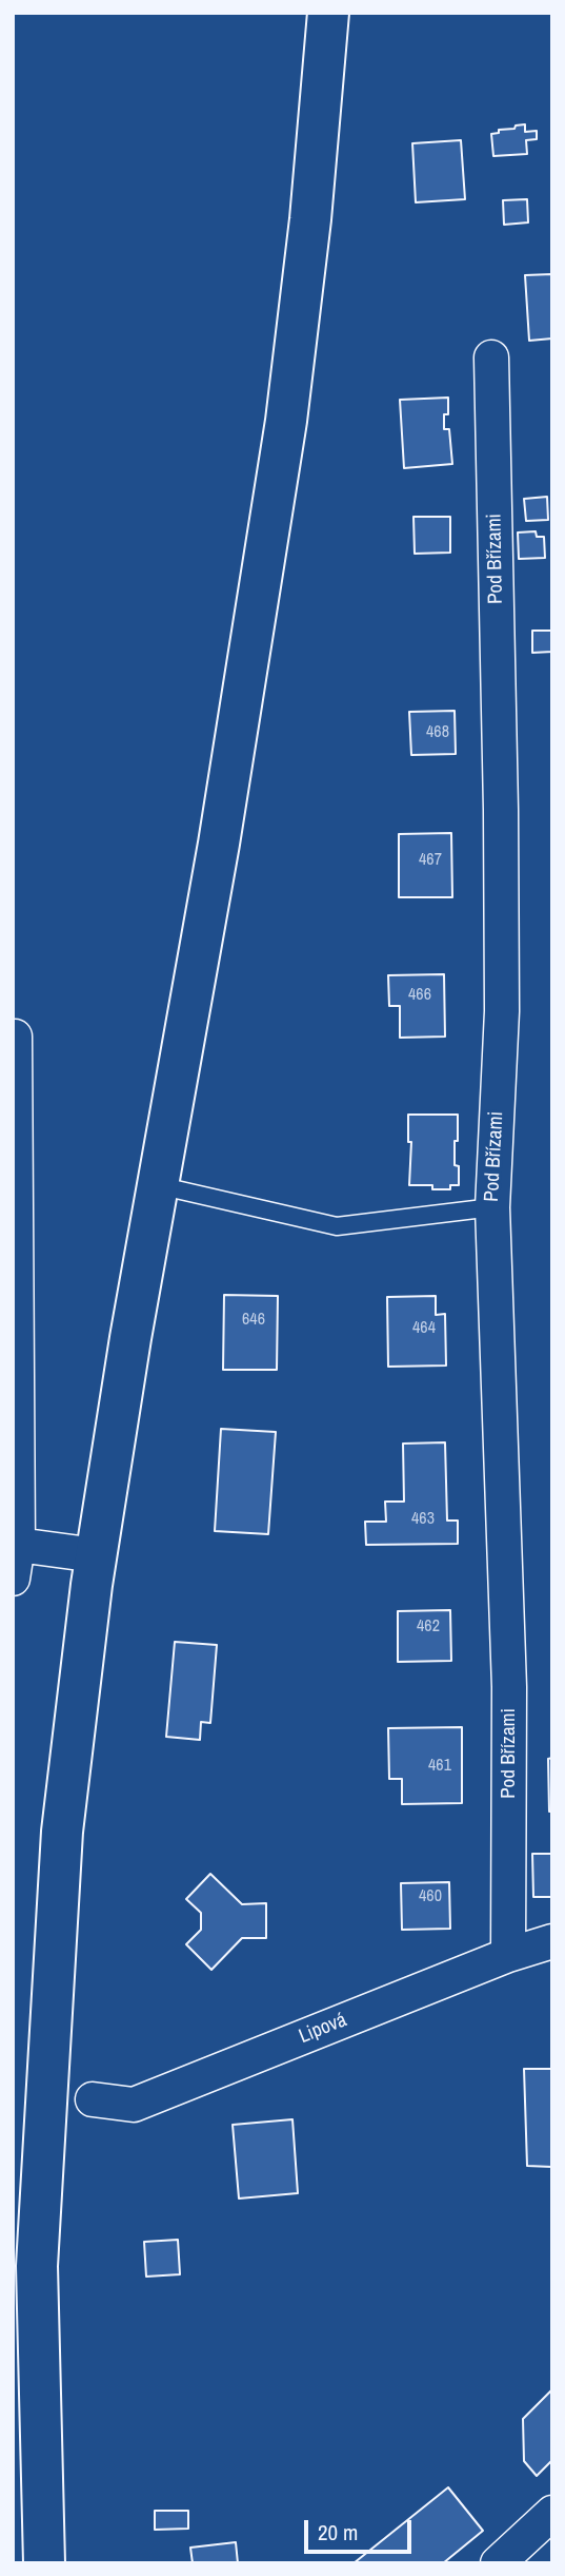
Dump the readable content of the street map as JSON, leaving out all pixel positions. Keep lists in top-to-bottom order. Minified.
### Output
{"streets":{"street":["Pod Břízami","Lipová"]},"crossings":[["Pod Břízami","Lipová"]],"house_numbers":["468","467","466","646","464","463","462","461","460"],"scale_bar":"20 m"}
